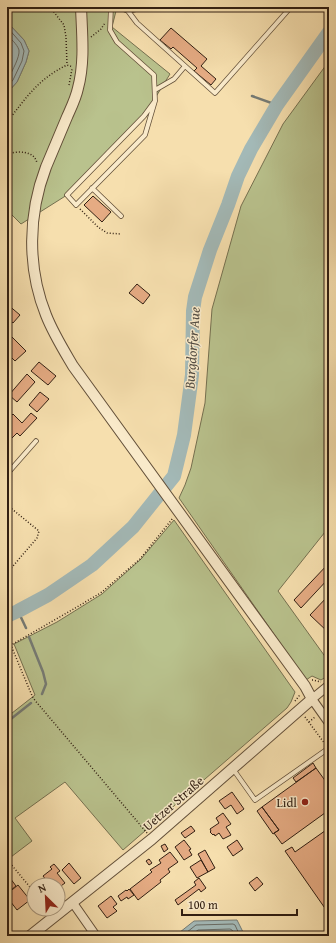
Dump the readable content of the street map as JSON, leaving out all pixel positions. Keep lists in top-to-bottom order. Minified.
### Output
{"streets":{"street":["Uetzer Straße"]},"water":["Burgdorfer Aue"],"places":["Lidl"],"scale_bar":"100 m","north":"top left"}
